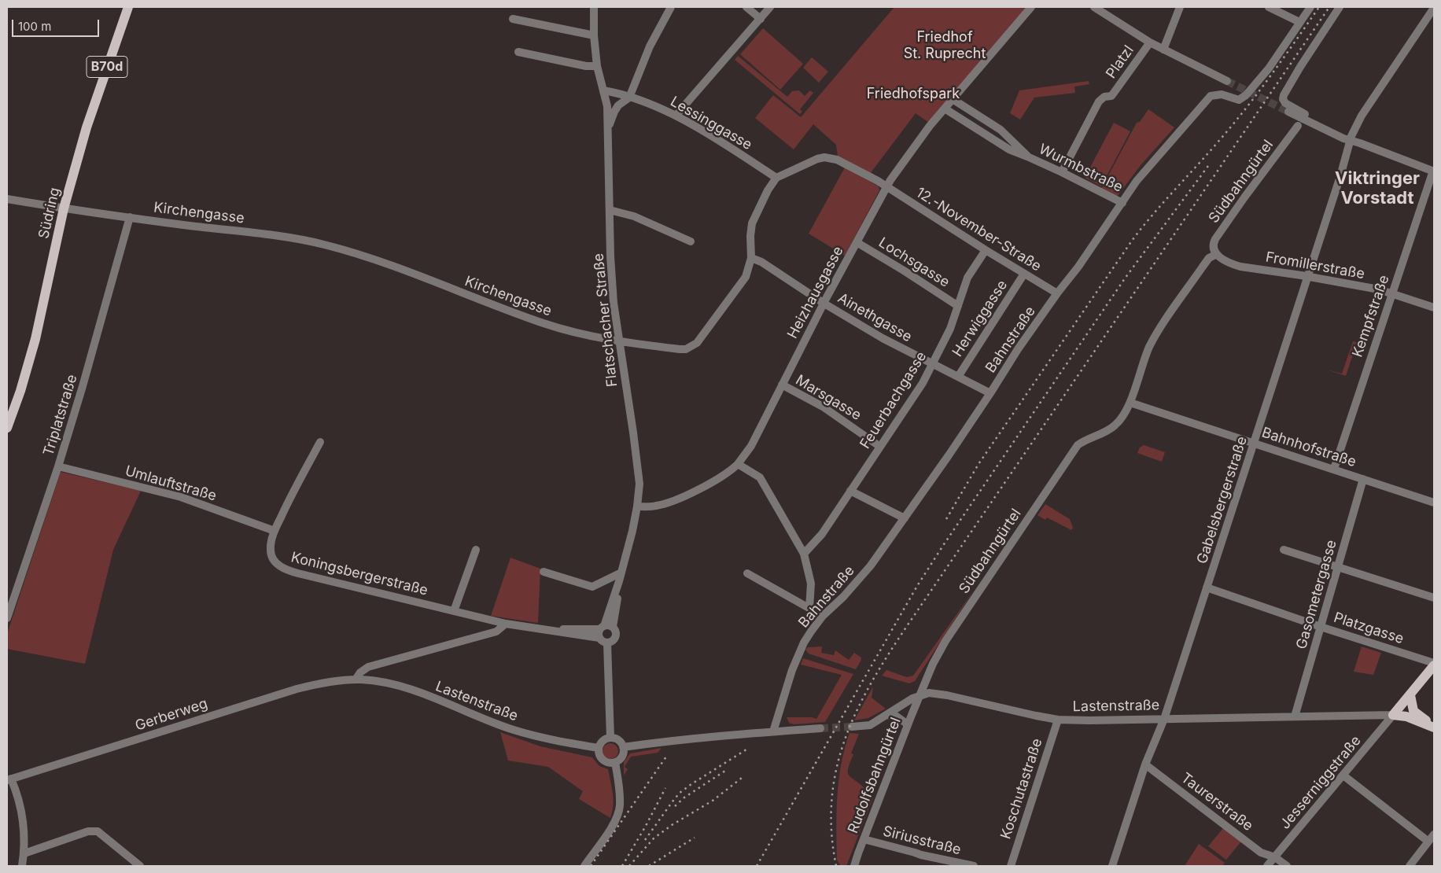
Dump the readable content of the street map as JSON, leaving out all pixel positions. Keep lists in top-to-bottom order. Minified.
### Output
{"streets":{"main road":["B70d","Südring"],"street":["Platzl","Lessinggasse","Wurmbstraße","Südbahngürtel","Kirchengasse","12.-November-Straße","Lochsgasse","Fromillerstraße","Heizhausgasse","Kempfstraße","Ainethgasse","Herwiggasse","Flatschacher Straße","Bahnstraße","Marsgasse","Feuerbachgasse","Triplatstraße","Bahnhofstraße","Umlauftstraße","Gabelsbergerstraße","Koningsbergerstraße","Gasometergasse","Platzgasse","Lastenstraße","Gerberweg","Rudolfsbahngürtel","Jesserniggstraße","Koschutastraße","Taurerstraße","Siriusstraße"]},"crossings":[["Platzl","Wurmbstraße"],["Lessinggasse","Kirchengasse"],["Lessinggasse","Flatschacher Straße"],["Wurmbstraße","Heizhausgasse"],["Wurmbstraße","Bahnstraße"],["Südbahngürtel","Fromillerstraße"],["Südbahngürtel","Bahnhofstraße"],["Südbahngürtel","Lastenstraße"],["Südbahngürtel","Rudolfsbahngürtel"],["Südring","Kirchengasse"],["Kirchengasse","Ainethgasse"],["Kirchengasse","Flatschacher Straße"],["Kirchengasse","Triplatstraße"],["12.-November-Straße","Heizhausgasse"],["12.-November-Straße","Herwiggasse"],["12.-November-Straße","Bahnstraße"],["12.-November-Straße","Feuerbachgasse"],["Lochsgasse","Heizhausgasse"],["Lochsgasse","Feuerbachgasse"],["Fromillerstraße","Kempfstraße"],["Fromillerstraße","Gabelsbergerstraße"],["Heizhausgasse","Ainethgasse"],["Heizhausgasse","Flatschacher Straße"],["Heizhausgasse","Marsgasse"],["Kempfstraße","Bahnhofstraße"],["Ainethgasse","Herwiggasse"],["Ainethgasse","Bahnstraße"],["Ainethgasse","Feuerbachgasse"],["Flatschacher Straße","Koningsbergerstraße"],["Marsgasse","Feuerbachgasse"],["Triplatstraße","Umlauftstraße"],["Bahnhofstraße","Gabelsbergerstraße"],["Bahnhofstraße","Gasometergasse"],["Umlauftstraße","Koningsbergerstraße"],["Gabelsbergerstraße","Platzgasse"],["Gabelsbergerstraße","Lastenstraße"],["Gabelsbergerstraße","Taurerstraße"],["Gasometergasse","Platzgasse"],["Gasometergasse","Lastenstraße"],["Lastenstraße","Gerberweg"],["Lastenstraße","Rudolfsbahngürtel"],["Lastenstraße","Jesserniggstraße"],["Lastenstraße","Koschutastraße"],["Rudolfsbahngürtel","Siriusstraße"],["Jesserniggstraße","Taurerstraße"]],"districts":["Viktringer Vorstadt"],"parks":["Friedhof St. Ruprecht","Friedhofspark"],"scale_bar":"100 m"}
